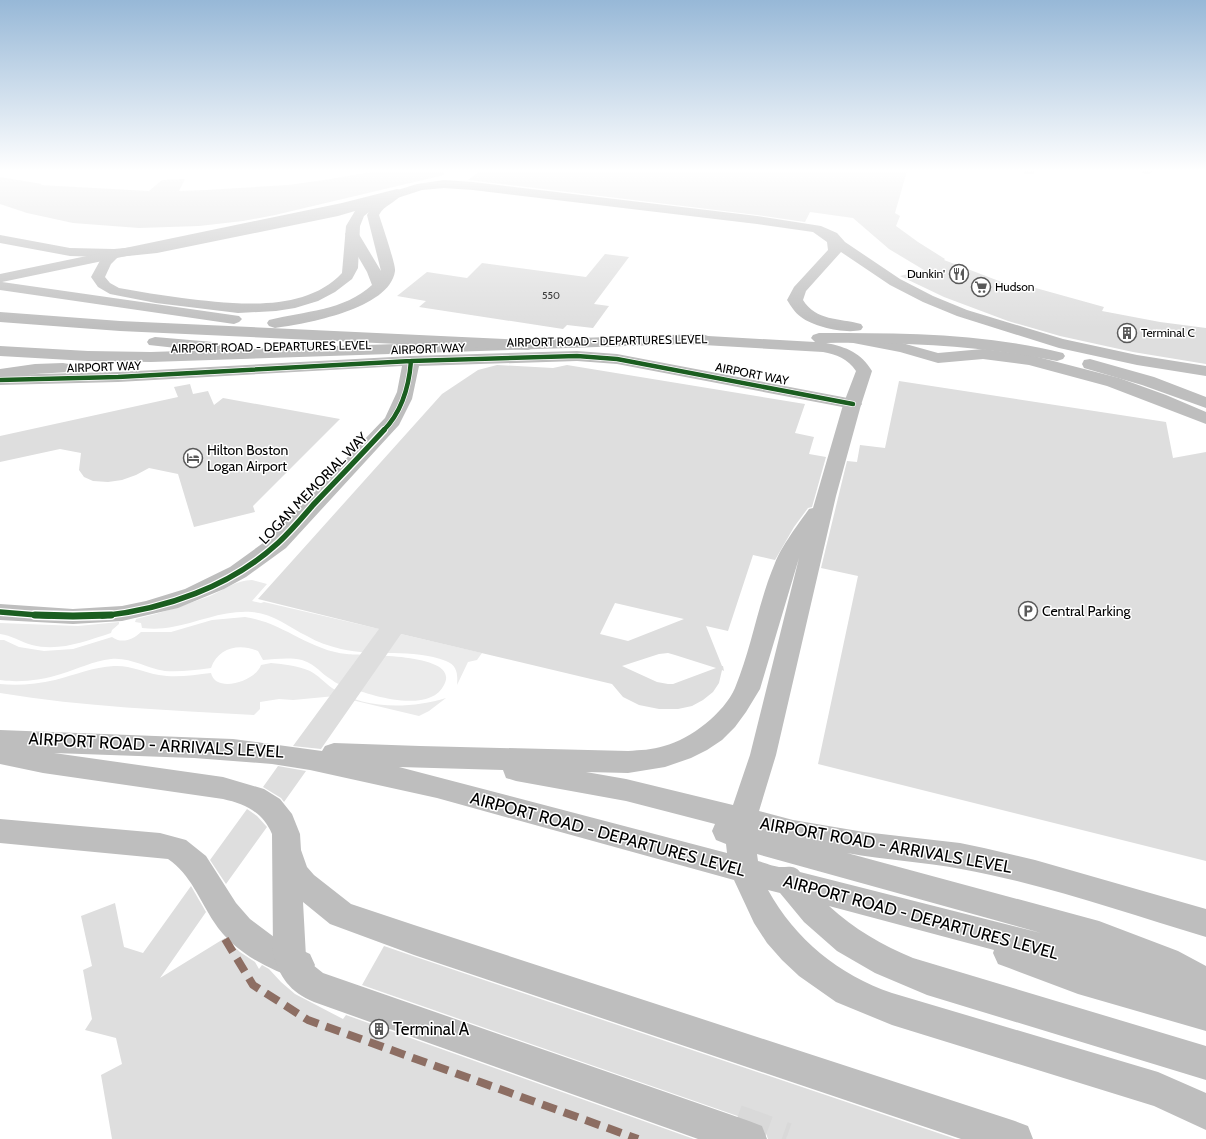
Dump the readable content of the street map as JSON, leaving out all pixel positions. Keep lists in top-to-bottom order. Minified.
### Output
{"streets":{"main road":["AIRPORT ROAD - DEPARTURES LEVEL","AIRPORT WAY","LOGAN MEMORIAL WAY","AIRPORT ROAD - ARRIVALS LEVEL"]},"crossings":[["AIRPORT ROAD - DEPARTURES LEVEL","AIRPORT ROAD - ARRIVALS LEVEL"],["AIRPORT WAY","LOGAN MEMORIAL WAY"]],"places":{"restaurant":["Dunkin'"],"supermarket":["Hudson"],"building":["Terminal C","Terminal A"],"hotel":["Hilton Boston Logan Airport"],"parking":["Central Parking"]},"house_numbers":["550"]}
